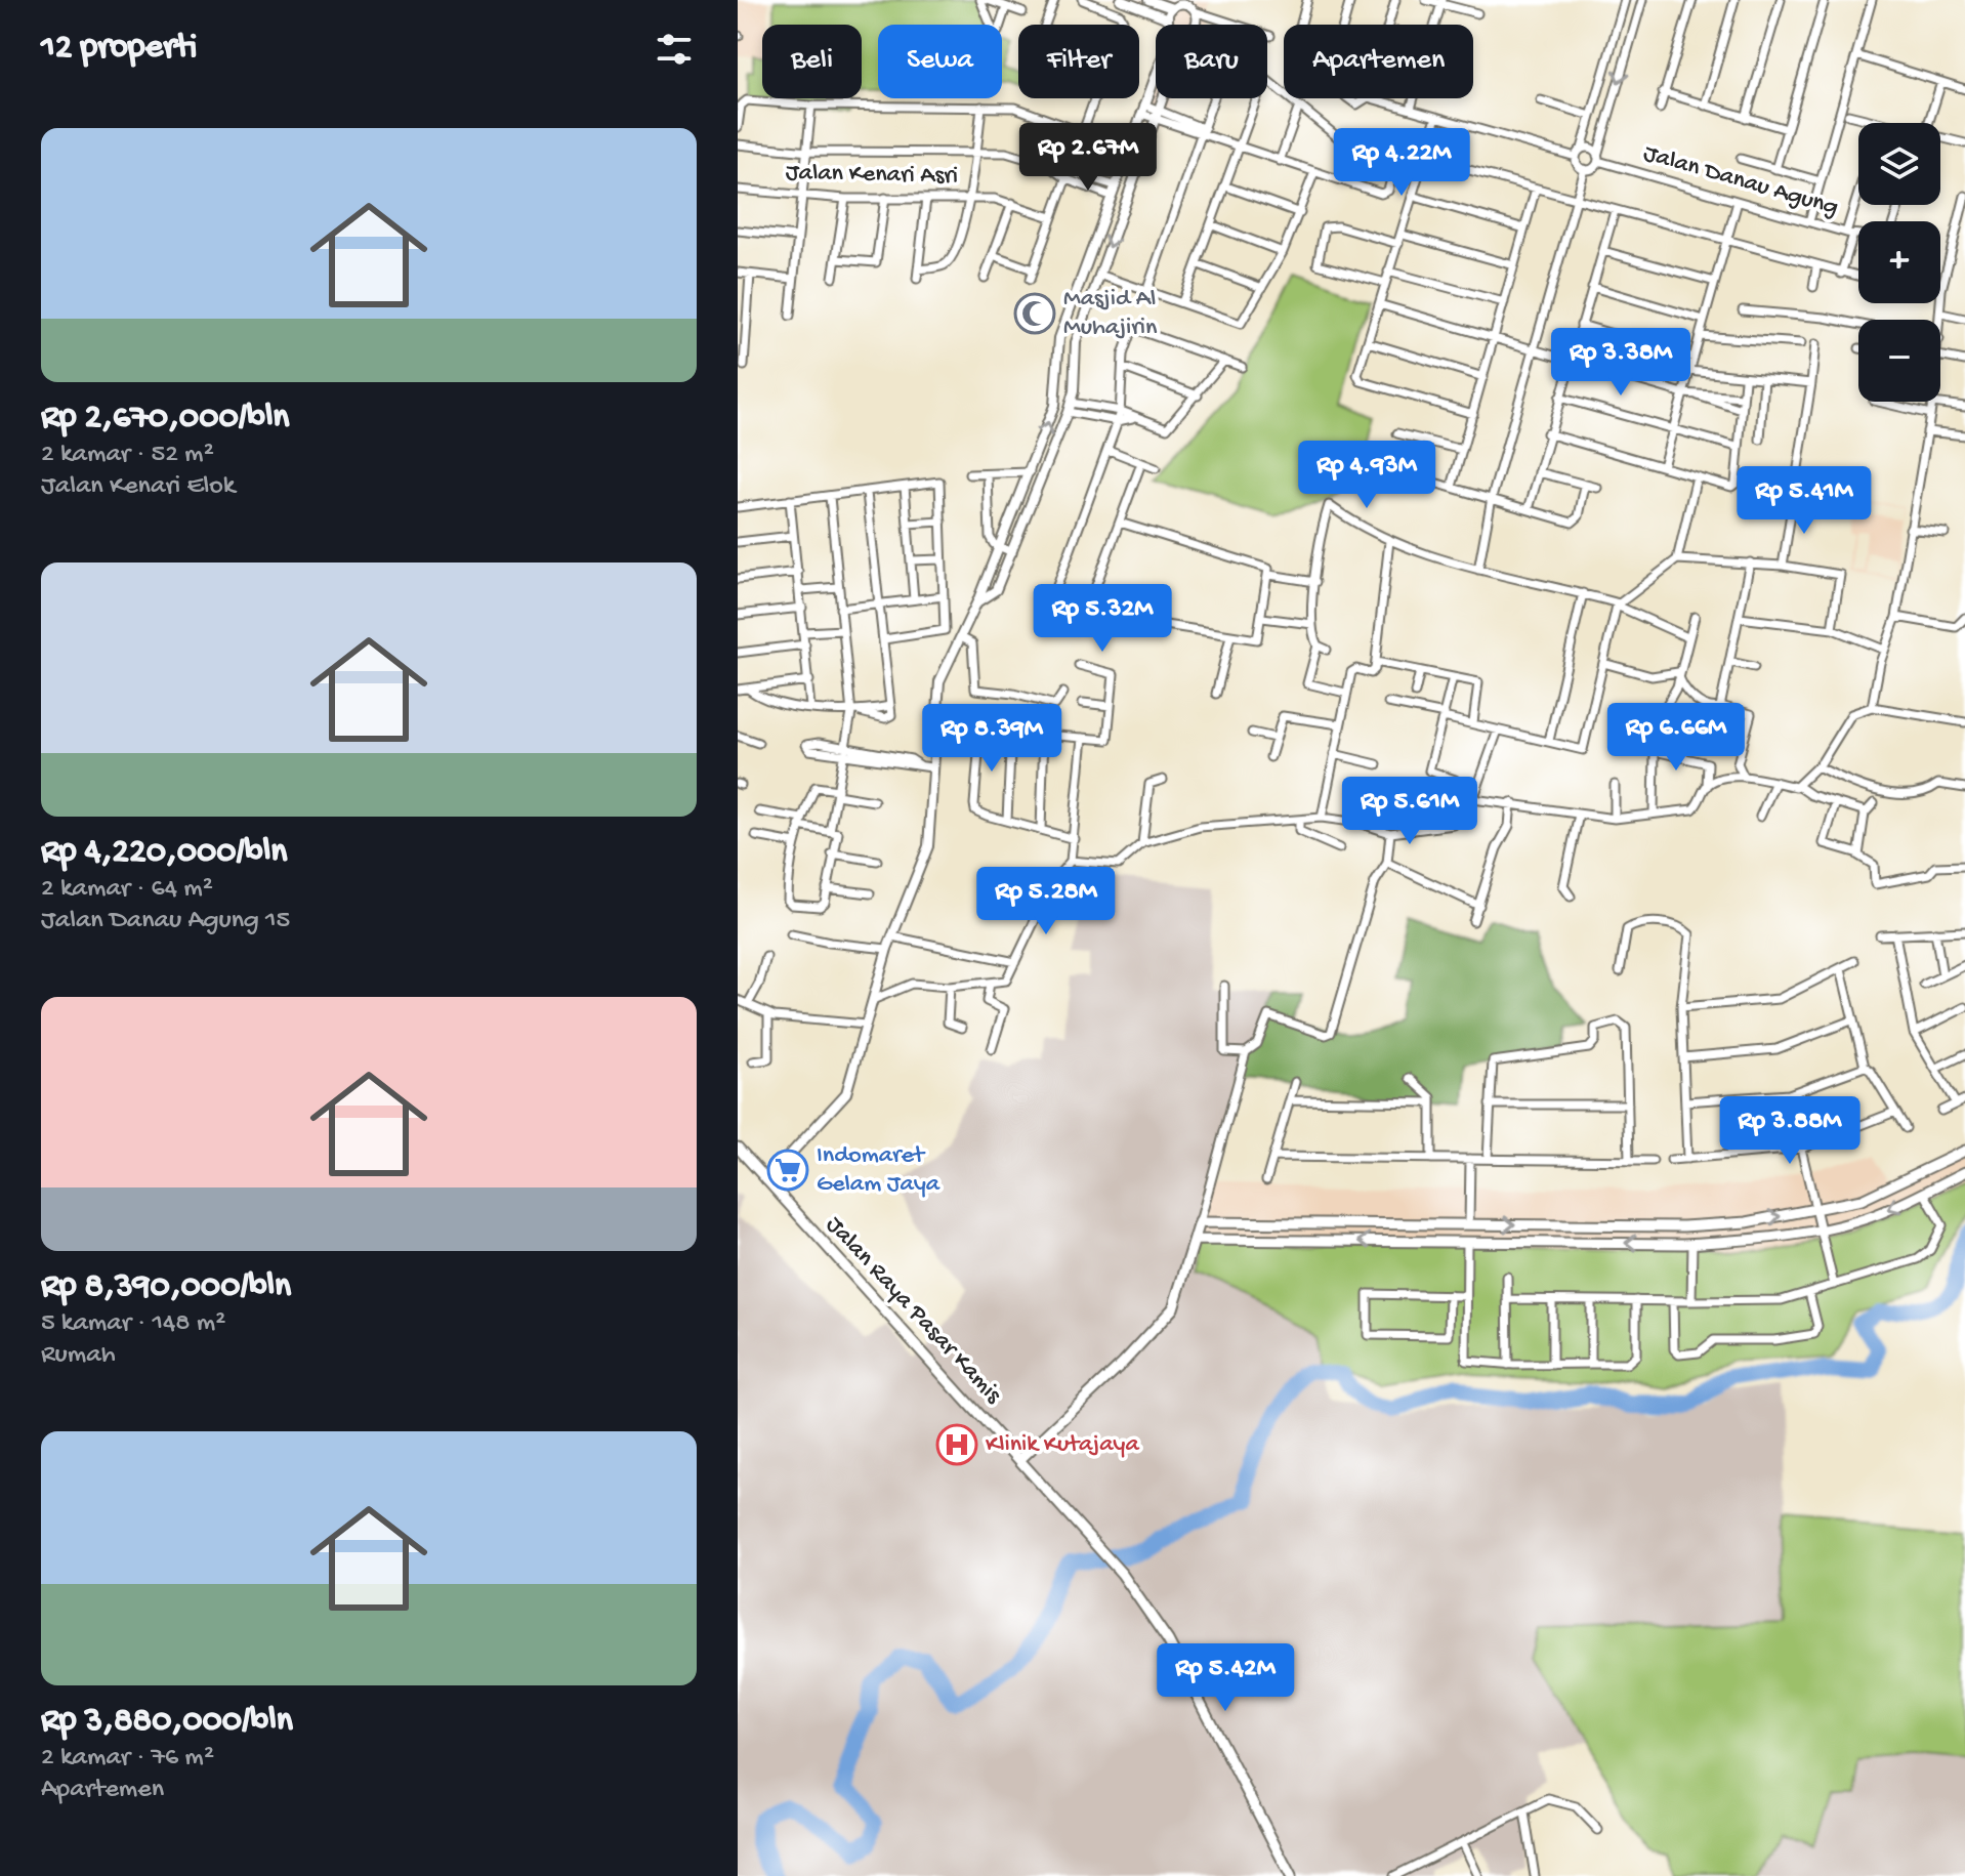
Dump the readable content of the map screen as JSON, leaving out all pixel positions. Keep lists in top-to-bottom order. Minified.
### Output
{"streets":{"main road":["Jalan Raya Pasar Kamis"],"street":["Jalan Kenari Asri","Jalan Danau Agung"]},"places":{"mosque":["Masjid Al Muhajirin"],"supermarket":["Indomaret Gelam Jaya"],"hospital":["Klinik Kutajaya"]},"page":{"heading":"12 properti","chip":["Beli","Sewa","Filter","Baru","Apartemen"],"list":[{"name":"Rp 2,670,000/bln","note":"2 kamar · 52 m² · Jalan Kenari Elok"},{"name":"Rp 4,220,000/bln","note":"2 kamar · 64 m² · Jalan Danau Agung 15"},{"name":"Rp 8,390,000/bln","note":"5 kamar · 148 m² · Rumah"},{"name":"Rp 3,880,000/bln","note":"2 kamar · 76 m² · Apartemen"}],"map_buttons":["+","−"],"price":["Rp 2.67M","Rp 4.22M","Rp 3.38M","Rp 4.93M","Rp 5.41M","Rp 5.32M","Rp 6.66M","Rp 8.39M","Rp 5.61M","Rp 5.28M","Rp 3.88M","Rp 5.42M"]}}
